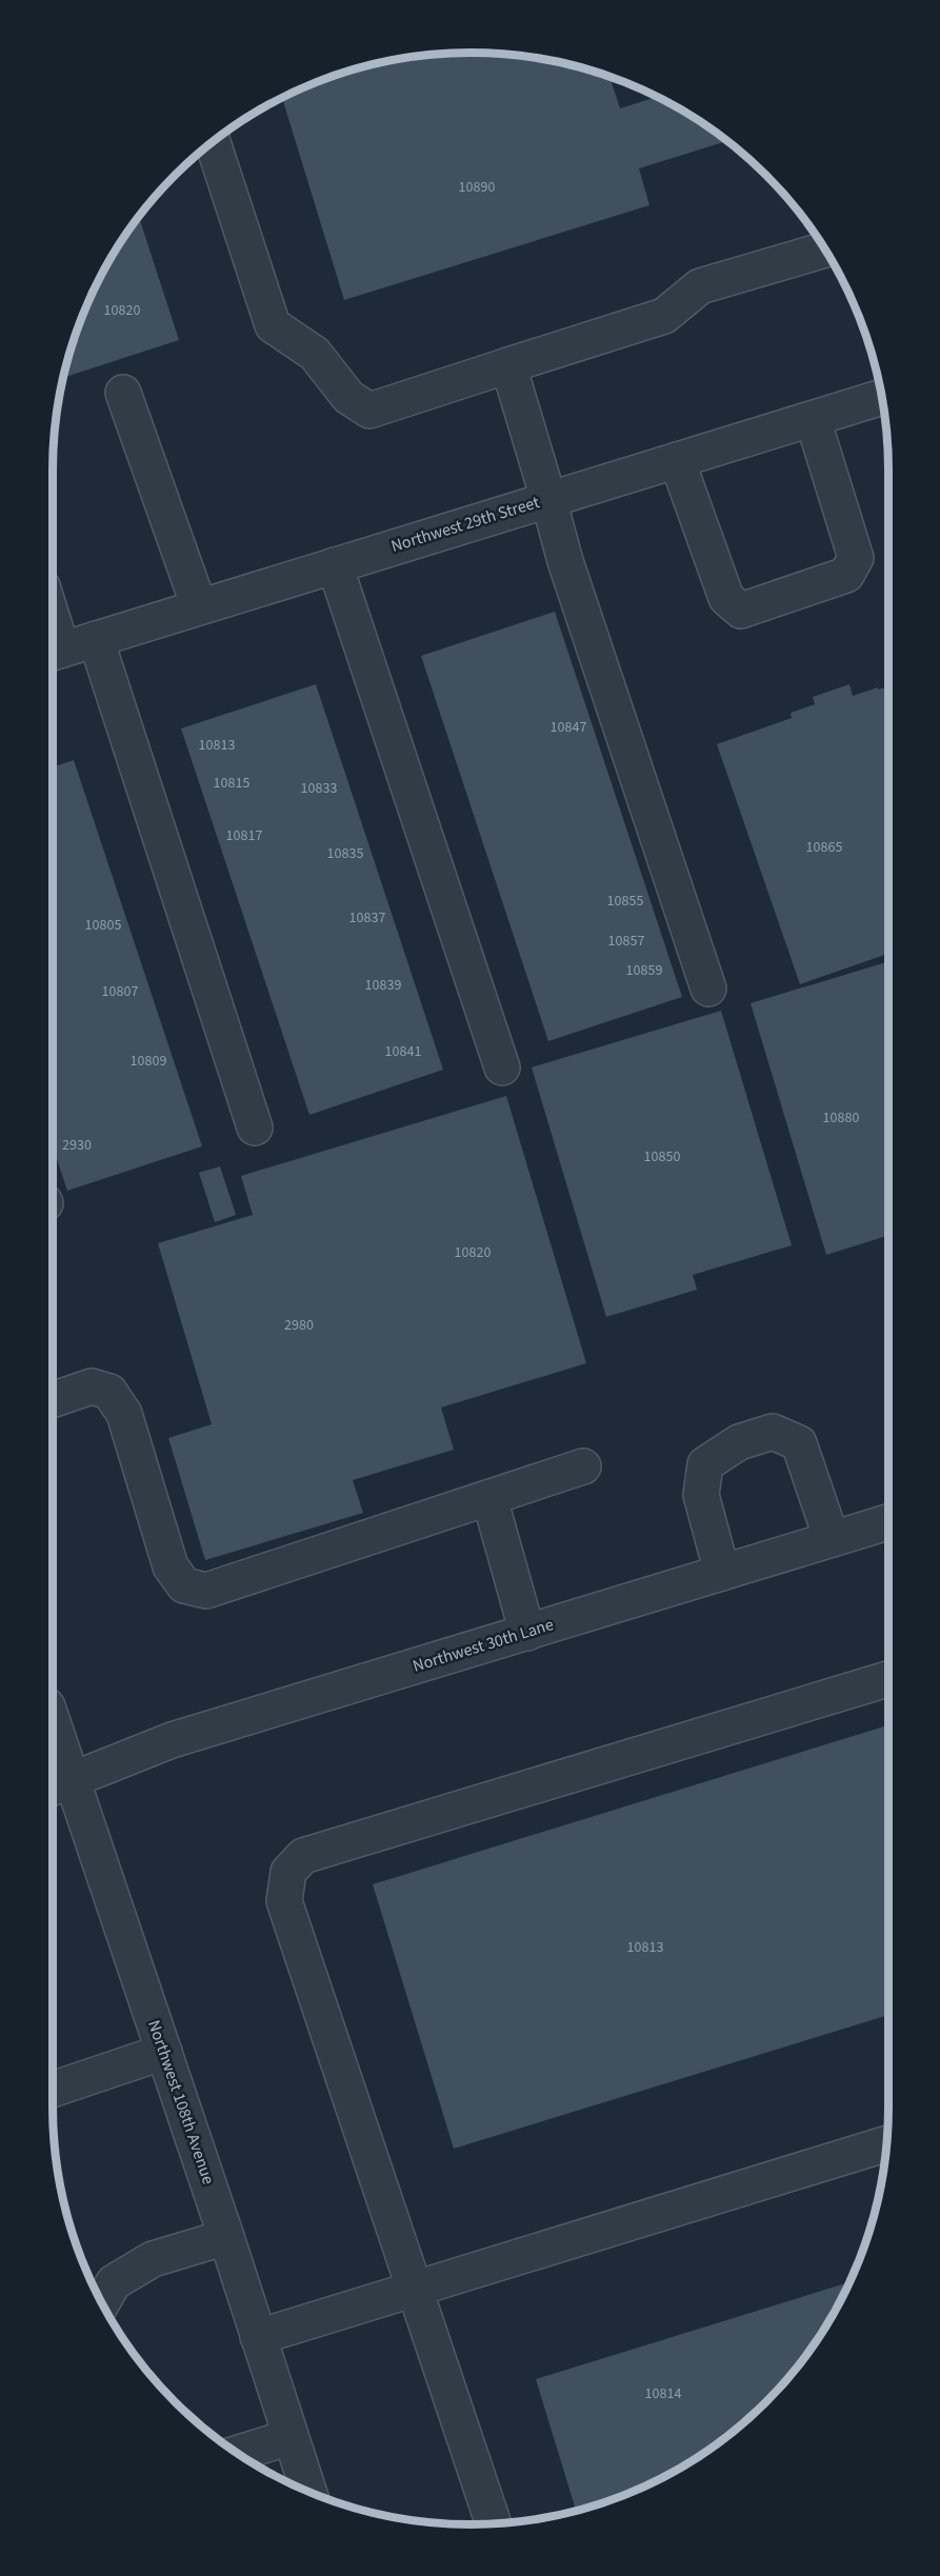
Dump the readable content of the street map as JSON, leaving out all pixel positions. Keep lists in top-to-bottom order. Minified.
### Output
{"streets":{"street":["Northwest 29th Street","Northwest 30th Lane","Northwest 108th Avenue"]},"crossings":[["Northwest 30th Lane","Northwest 108th Avenue"]],"house_numbers":["10890","10820","10847","10813","10815","10833","10817","10865","10835","10855","10837","10805","10857","10859","10839","10807","10841","10809","10880","2930","10850","10820","2980","10813","10814"]}
